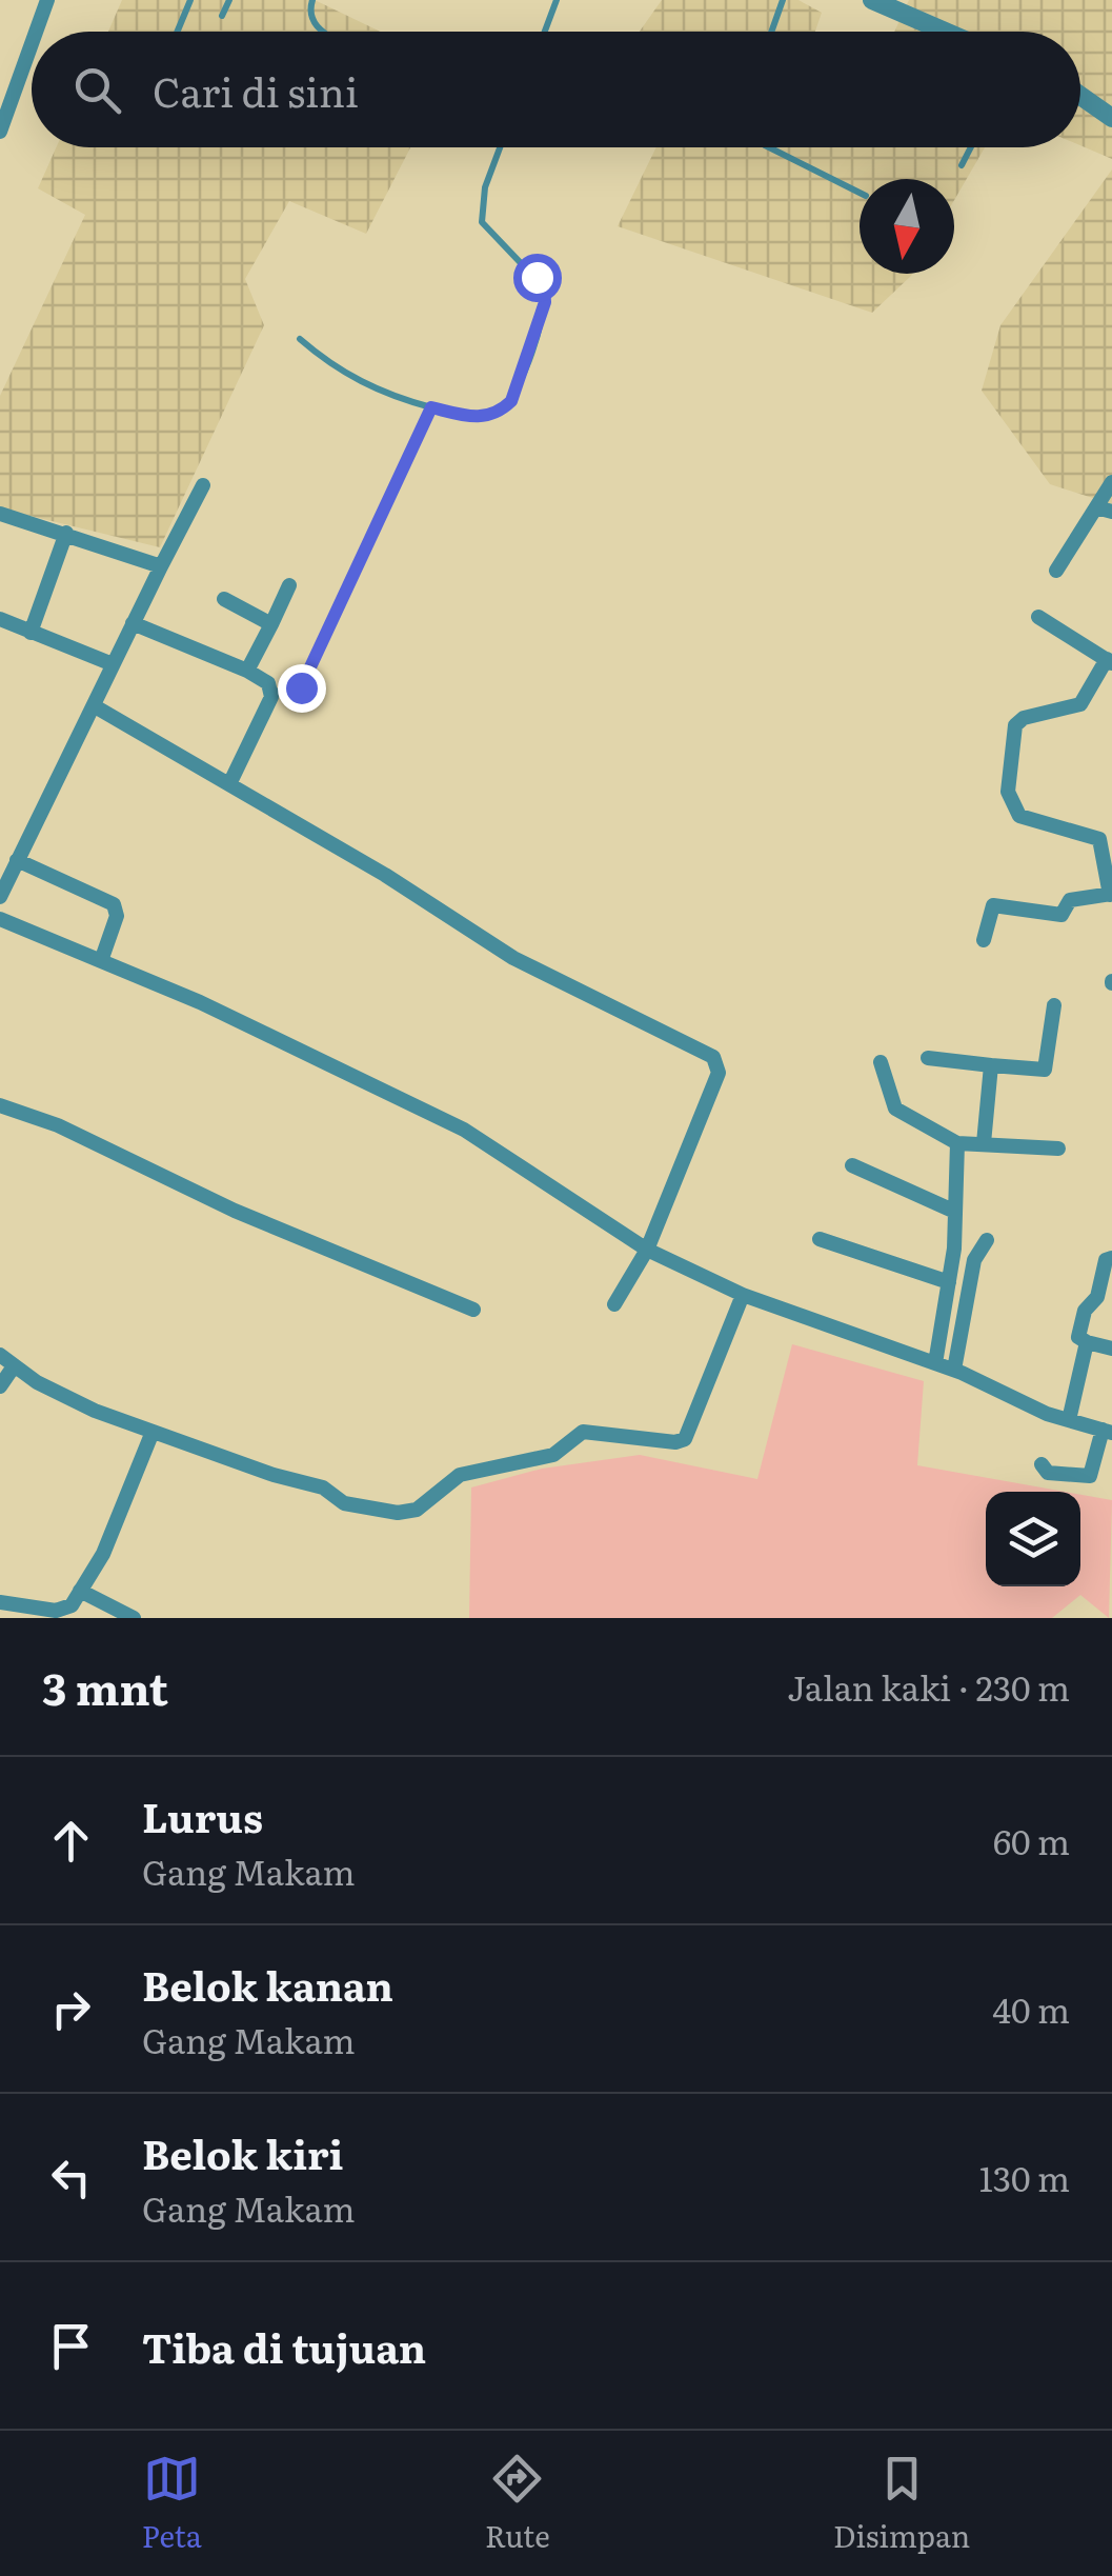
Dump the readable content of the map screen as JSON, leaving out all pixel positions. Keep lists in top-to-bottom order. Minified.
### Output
{"north":"bottom","page":{"search":"Cari di sini","heading":["3 mnt","Jalan kaki · 230 m"],"list":[["Lurus","Gang Makam","60 m"],["Belok kanan","Gang Makam","40 m"],["Belok kiri","Gang Makam","130 m"],"Tiba di tujuan"],"nav":["Peta","Rute","Disimpan"]}}
